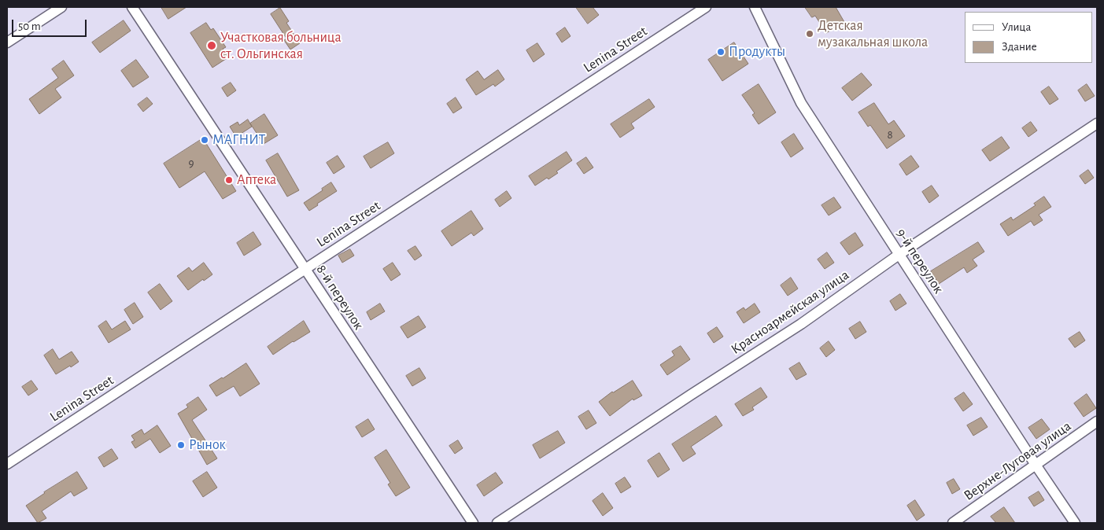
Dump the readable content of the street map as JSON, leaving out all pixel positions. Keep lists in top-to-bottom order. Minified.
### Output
{"streets":{"street":["Lenina Street","9-й переулок","8-й переулок","Красноармейская улица","Верхне-Луговая улица"]},"crossings":[["Lenina Street","8-й переулок"],["9-й переулок","Красноармейская улица"],["9-й переулок","Верхне-Луговая улица"]],"places":["Детская музакальная школа","Участковая больница ст. Ольгинская","Продукты","МАГНИТ","Аптека","Рынок"],"house_numbers":["8","9"],"legend":["Улица","Здание"],"scale_bar":"50 m"}
